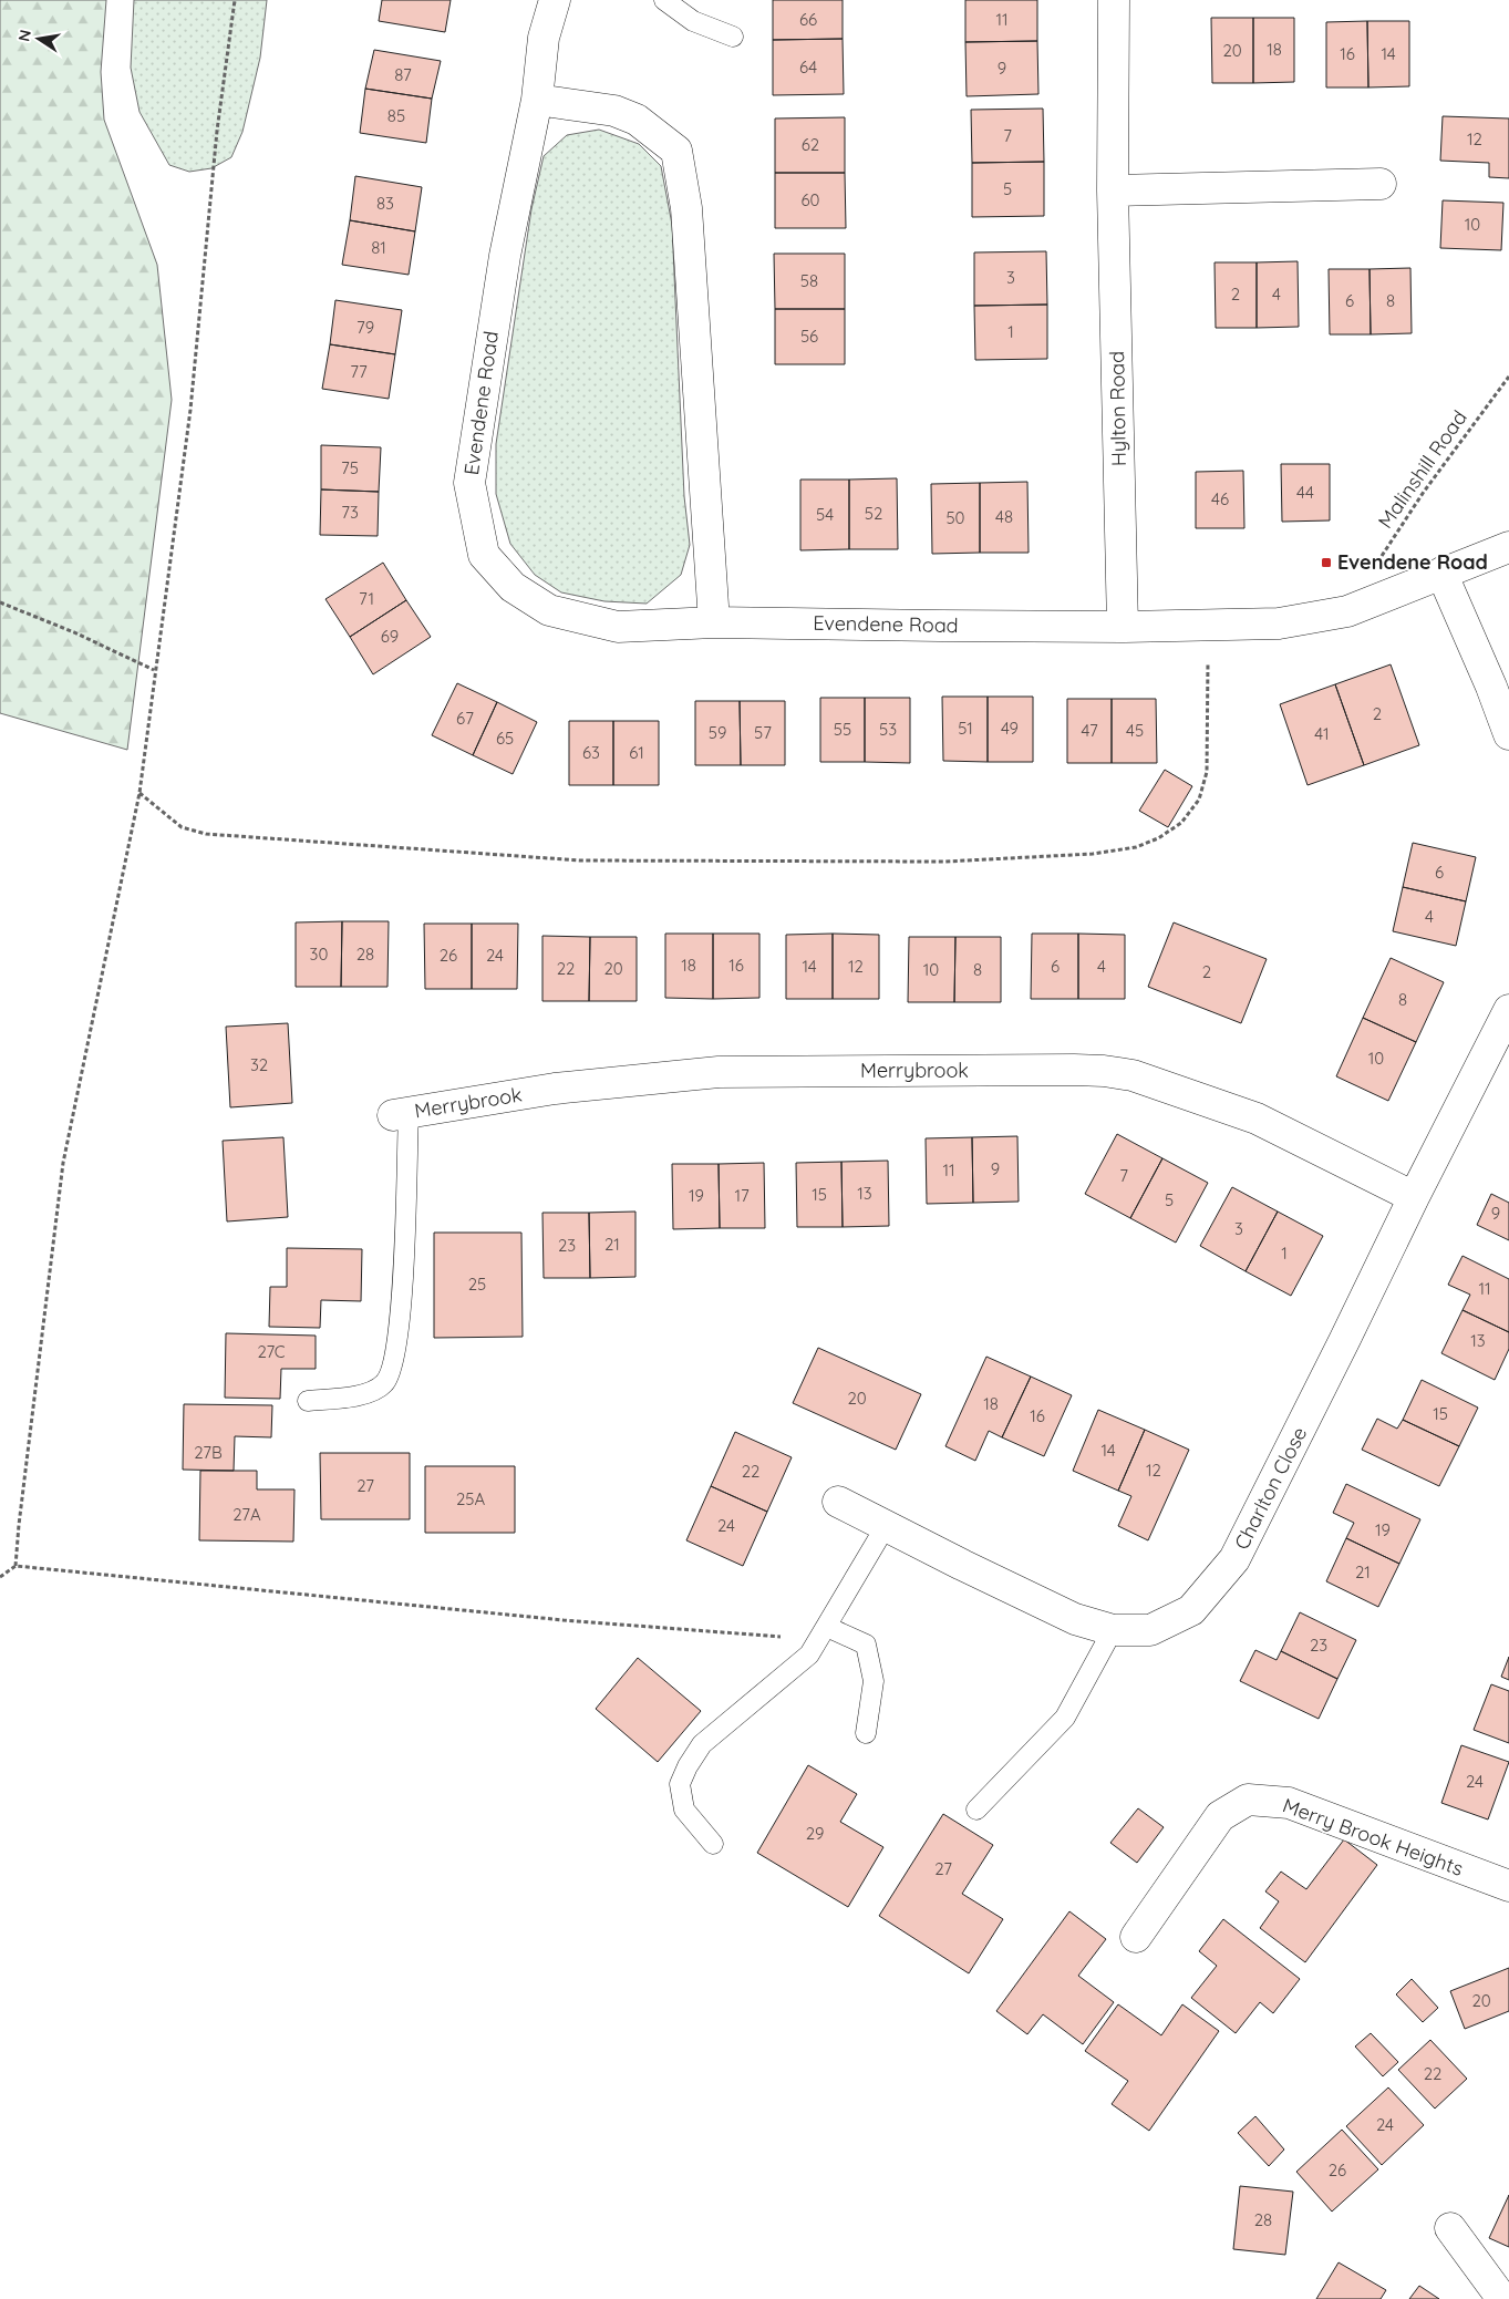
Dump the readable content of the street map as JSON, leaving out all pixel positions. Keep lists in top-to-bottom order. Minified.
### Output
{"streets":{"street":["Evendene Road","Hylton Road","Merrybrook","Charlton Close","Merry Brook Heights"],"path":["Malinshill Road"]},"crossings":[["Evendene Road","Hylton Road"],["Evendene Road","Malinshill Road"],["Merrybrook","Charlton Close"]],"places":{"transit":["Evendene Road"]},"house_numbers":["66","11","18","20","16","14","64","9","87","85","7","12","62","5","60","83","10","81","3","58","2","4","6","8","79","1","56","77","75","44","46","73","52","54","48","50","71","69","2","67","51","49","55","53","47","45","59","57","41","65","63","61","6","4","30","28","26","24","18","16","14","12","6","4","22","20","10","8","2","8","10","32","9","11","7","13","15","19","17","5","9","3","21","23","1","25","11","13","27C","20","18","15","16","14","27B","12","22","27","25A","27A","24","19","21","23","24","29","27","20","22","24","26","28"],"north":"left"}
